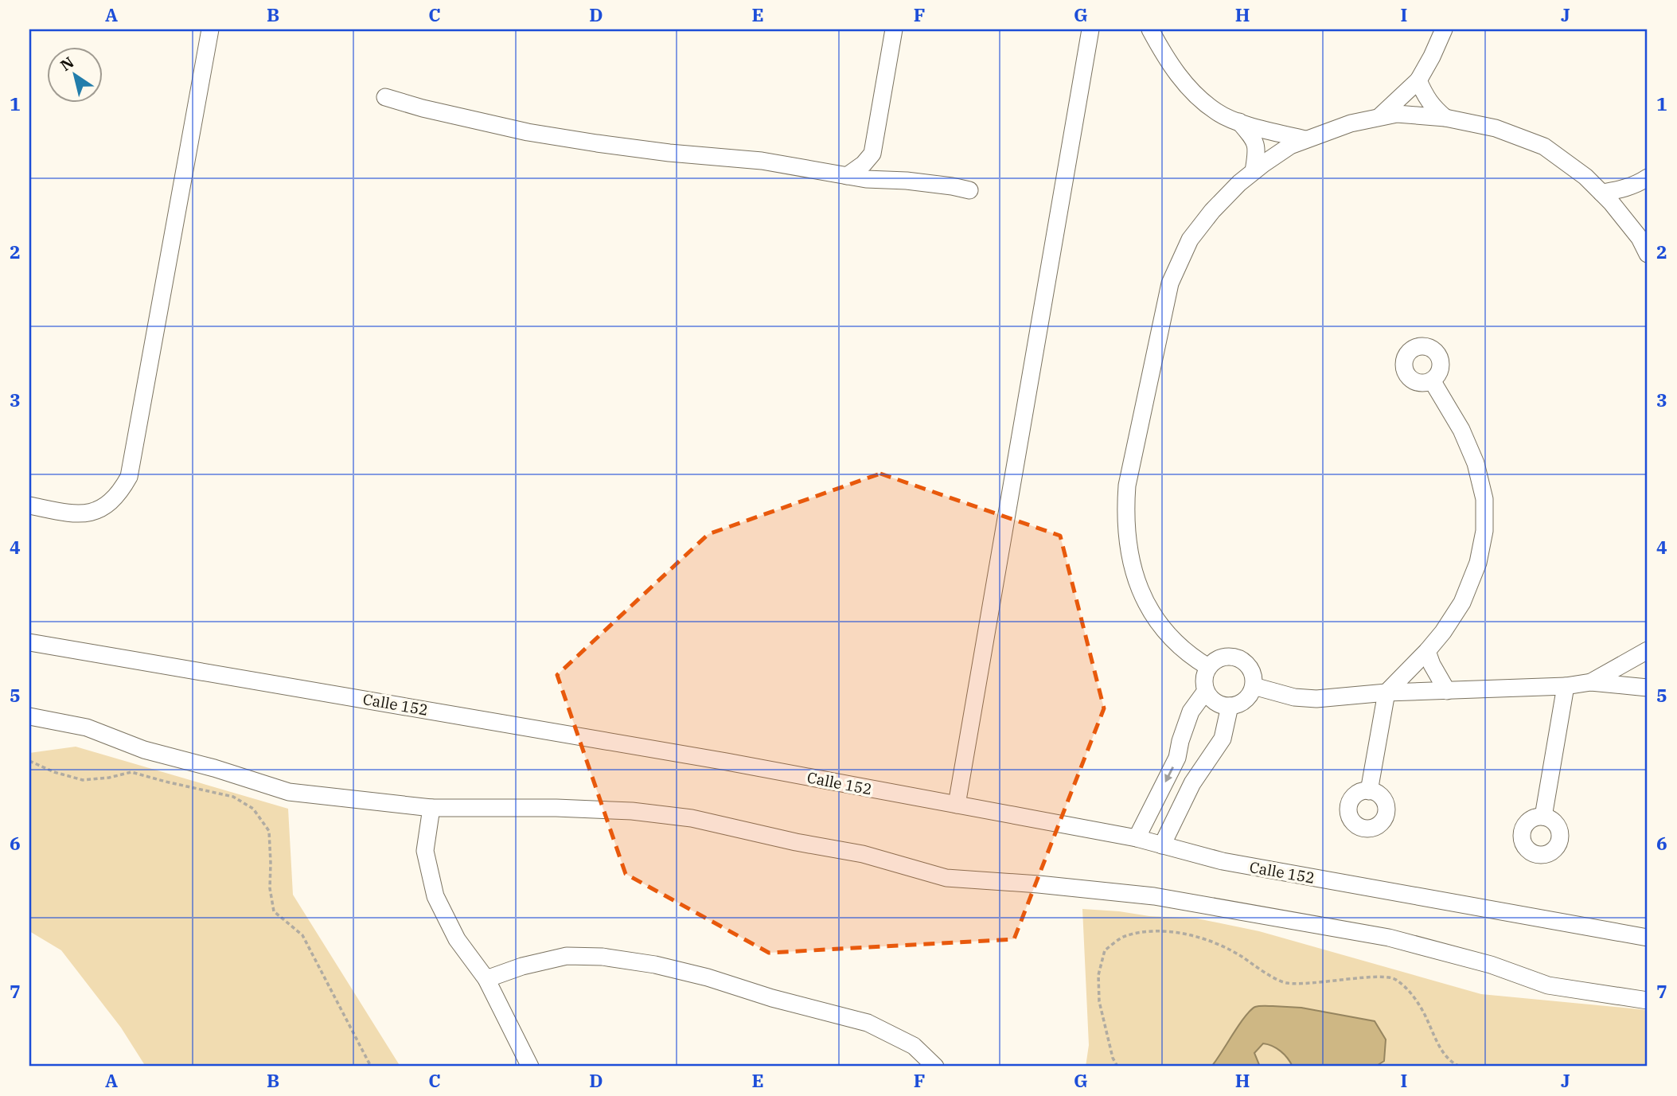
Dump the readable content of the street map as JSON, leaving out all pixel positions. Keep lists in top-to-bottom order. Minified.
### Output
{"streets":{"street":["Calle 152"]},"north":"top left","grid":{"columns":["A","B","C","D","E","F","G","H","I","J"],"rows":["1","2","3","4","5","6","7"]}}
